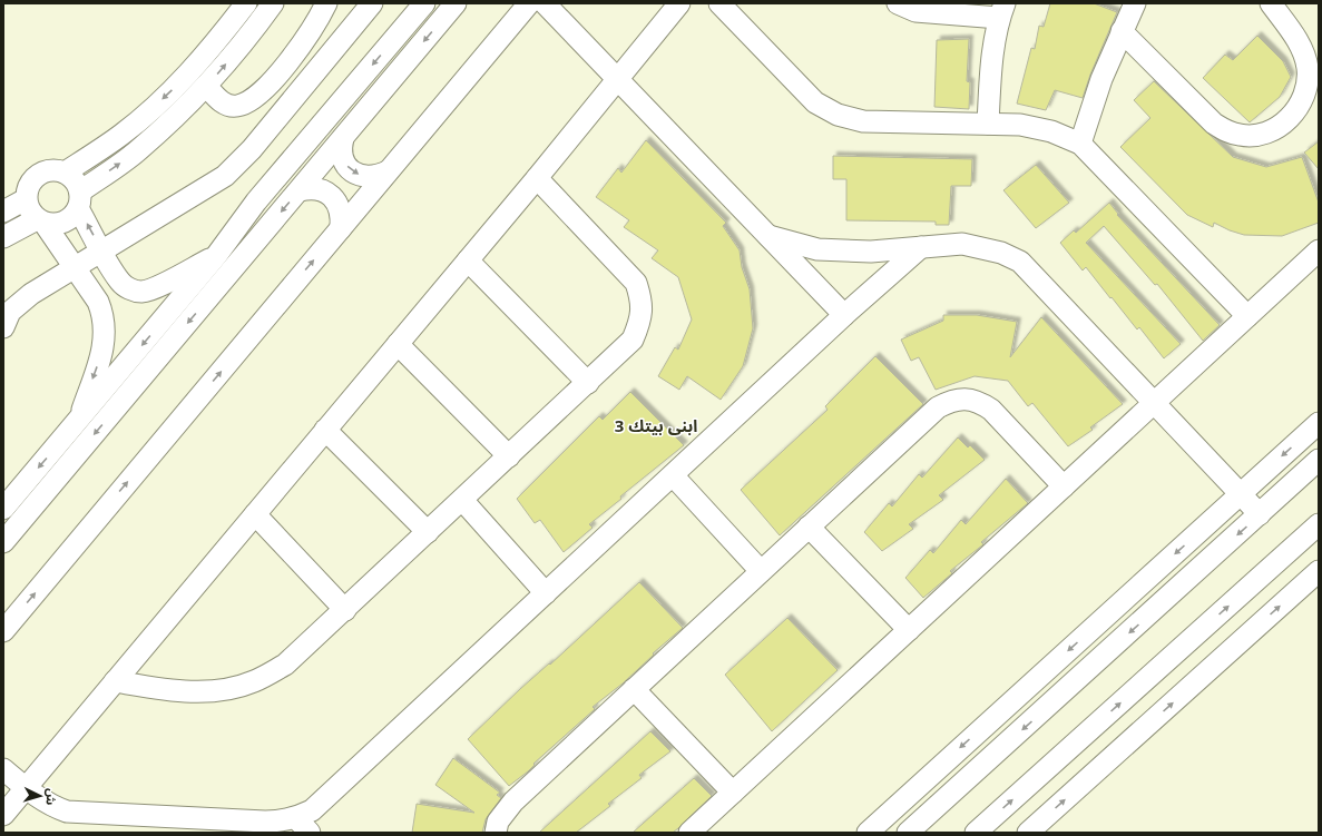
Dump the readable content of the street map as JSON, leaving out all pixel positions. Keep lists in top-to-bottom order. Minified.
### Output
{"districts":["ابنى بيتك 3"],"north":"right"}
